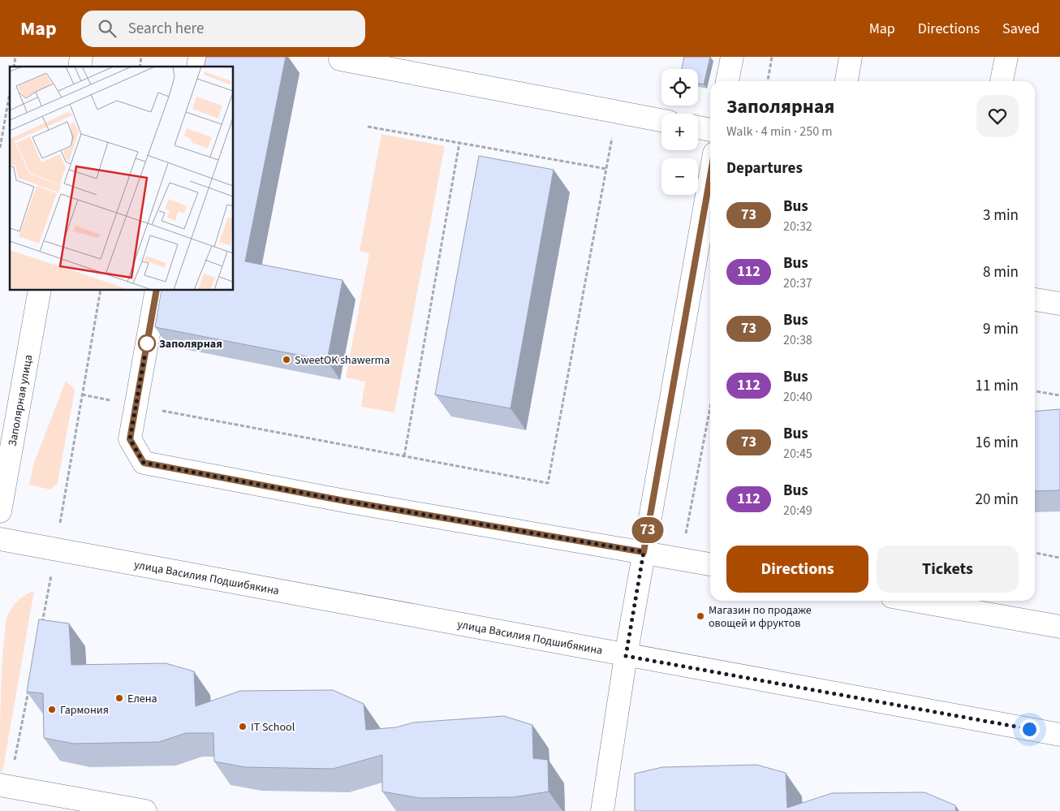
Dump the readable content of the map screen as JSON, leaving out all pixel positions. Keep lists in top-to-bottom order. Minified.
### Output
{"streets":{"street":["Заполярная улица","улица Василия Подшибякина"]},"places":["Заполярная","SweetOK shawerma","Магазин по продаже овощей и фруктов","Елена","Гармония","IT School"],"lines":["bus line 73"],"page":{"header":"Map","search":"Search here","nav":["Map","Directions","Saved"],"on_map":"73","map_buttons":["+","−"],"heading":[["Заполярная","Walk · 4 min · 250 m"],"Departures"],"list":[{"mark":"73","name":"Bus","note":"20:32","value":"3 min"},{"mark":"112","name":"Bus","note":"20:37","value":"8 min"},{"mark":"73","name":"Bus","note":"20:38","value":"9 min"},{"mark":"112","name":"Bus","note":"20:40","value":"11 min"},{"mark":"73","name":"Bus","note":"20:45","value":"16 min"},{"mark":"112","name":"Bus","note":"20:49","value":"20 min"}],"buttons":["Directions","Tickets"]}}
